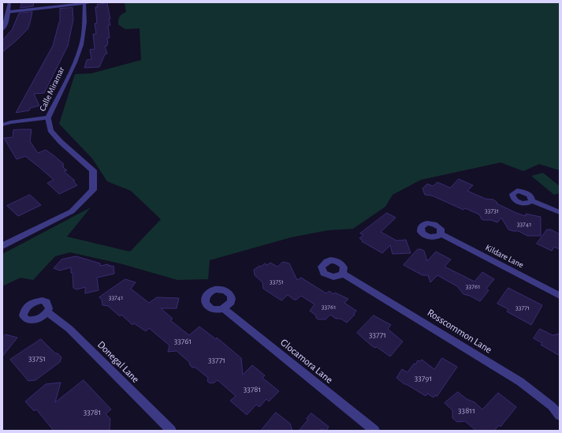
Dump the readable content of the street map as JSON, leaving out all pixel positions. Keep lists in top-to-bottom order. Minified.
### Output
{"streets":{"street":["Calle Miramar","Kildare Lane","Rosscommon Lane","Glocamora Lane","Donegal Lane"]},"house_numbers":["33731","33741","33751","33761","33741","33761","33771","33771","33761","33751","33771","33791","33781","33811","33781"]}
